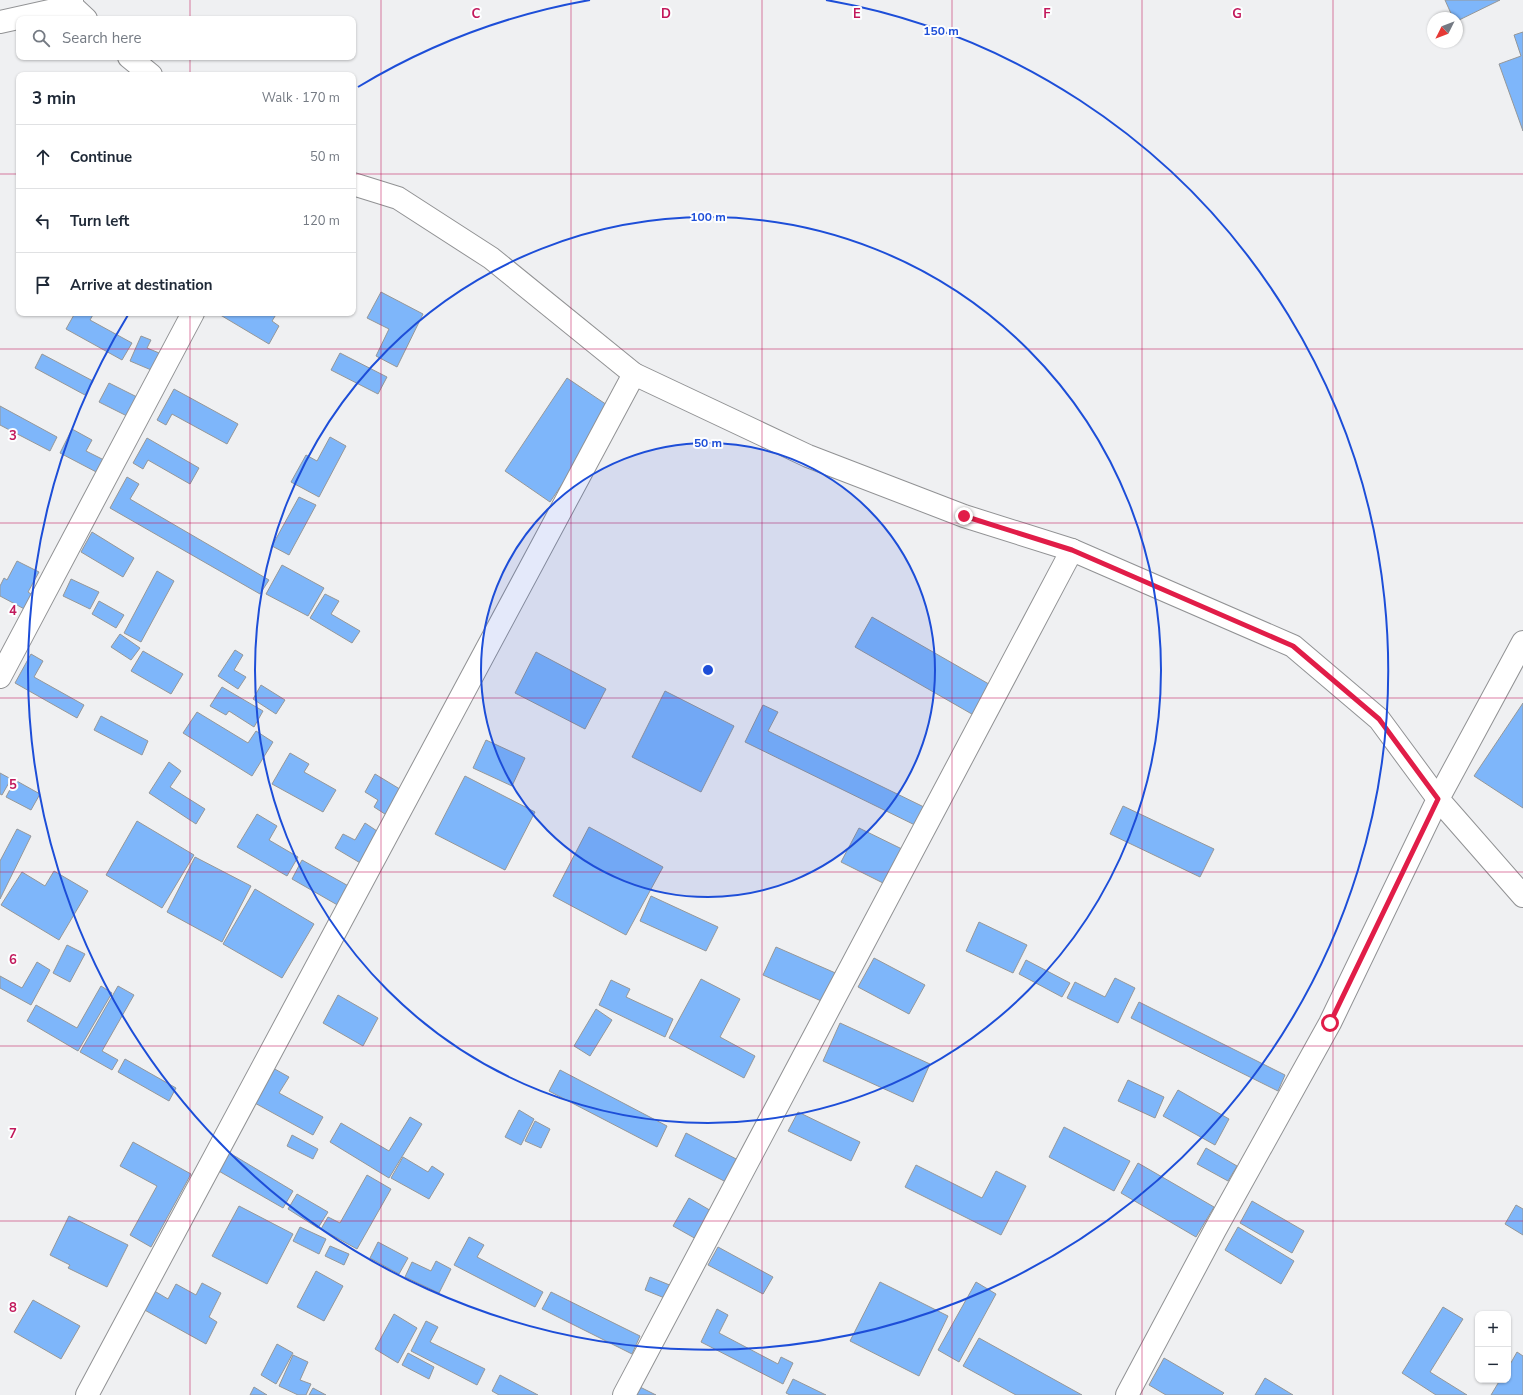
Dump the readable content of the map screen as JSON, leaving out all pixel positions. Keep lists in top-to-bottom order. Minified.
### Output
{"north":"bottom left","page":{"search":"Search here","heading":["3 min","Walk · 170 m"],"list":[["Continue","50 m"],["Turn left","120 m"],"Arrive at destination"],"map_buttons":["+","−"]},"grid":{"columns":["C","D","E","F","G"],"rows":["3","4","5","6","7","8"]},"rings":["150 m","100 m","50 m"]}
